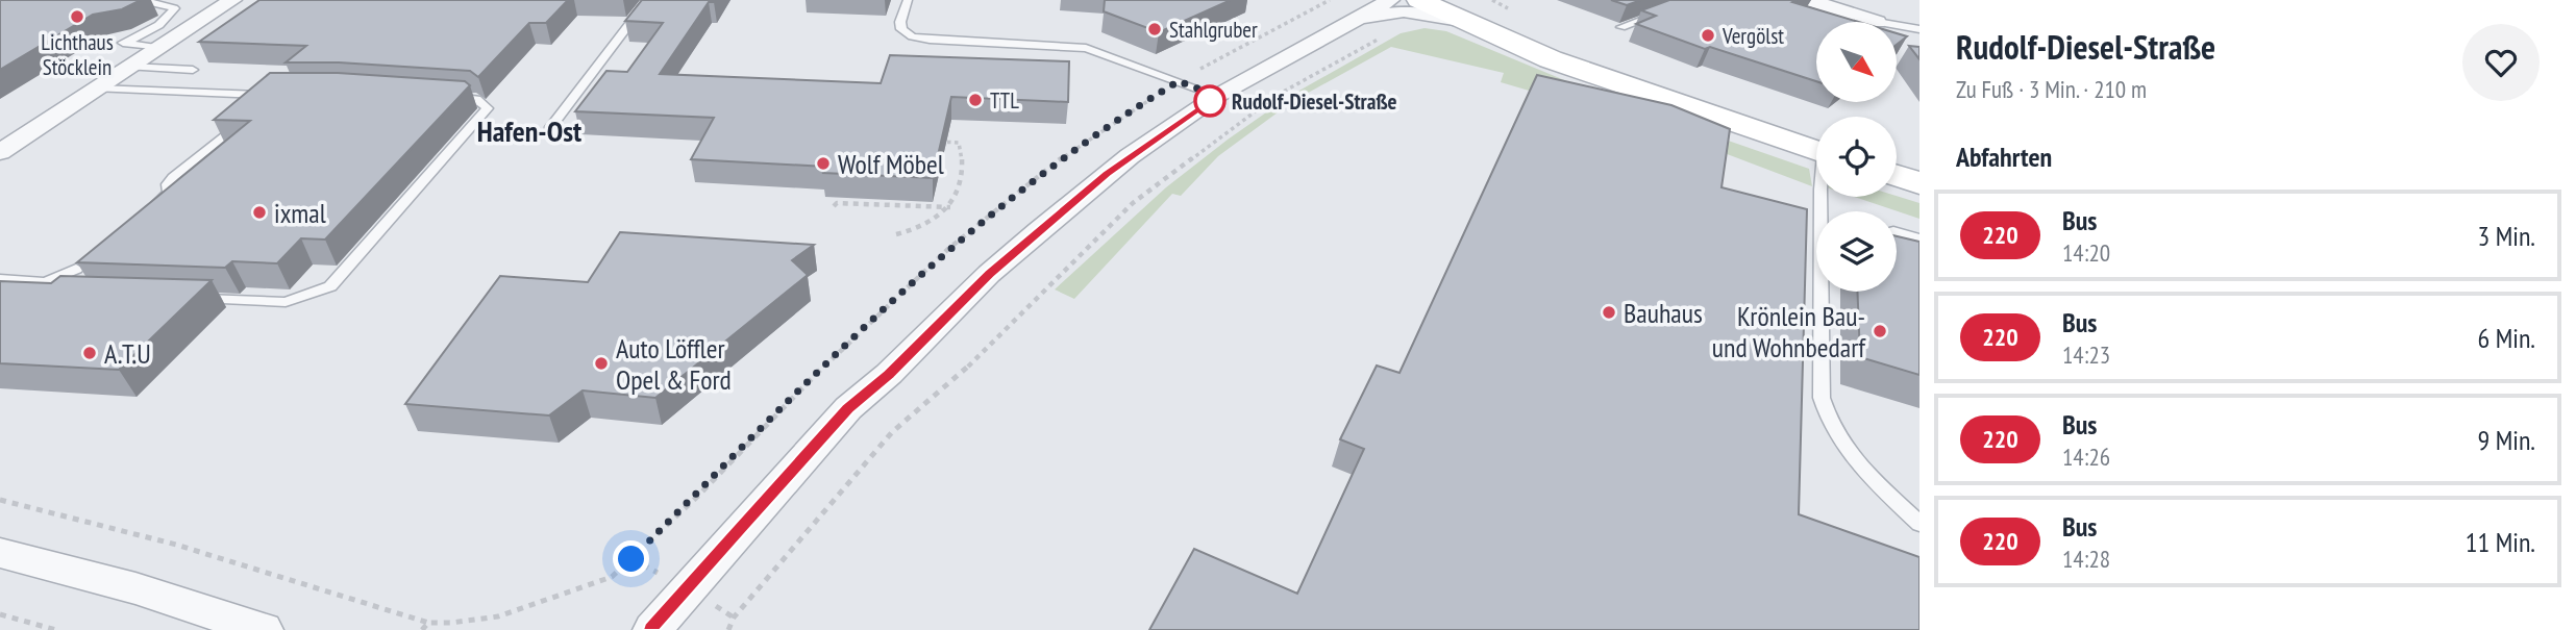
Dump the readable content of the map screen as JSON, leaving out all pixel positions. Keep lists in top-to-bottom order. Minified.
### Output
{"districts":["Hafen-Ost"],"places":["Lichthaus Stöcklein","Stahlgruber","Vergölst","TTL","Rudolf-Diesel-Straße","Wolf Möbel","ixmal","Bauhaus","Krönlein Bau- und Wohnbedarf","A.T.U","Auto Löffler Opel & Ford"],"lines":["bus line 220"],"north":"bottom right","page":{"heading":[["Rudolf-Diesel-Straße","Zu Fuß · 3 Min. · 210 m"],"Abfahrten"],"list":[{"mark":"220","name":"Bus","note":"14:20","value":"3 Min."},{"mark":"220","name":"Bus","note":"14:23","value":"6 Min."},{"mark":"220","name":"Bus","note":"14:26","value":"9 Min."},{"mark":"220","name":"Bus","note":"14:28","value":"11 Min."}]}}
